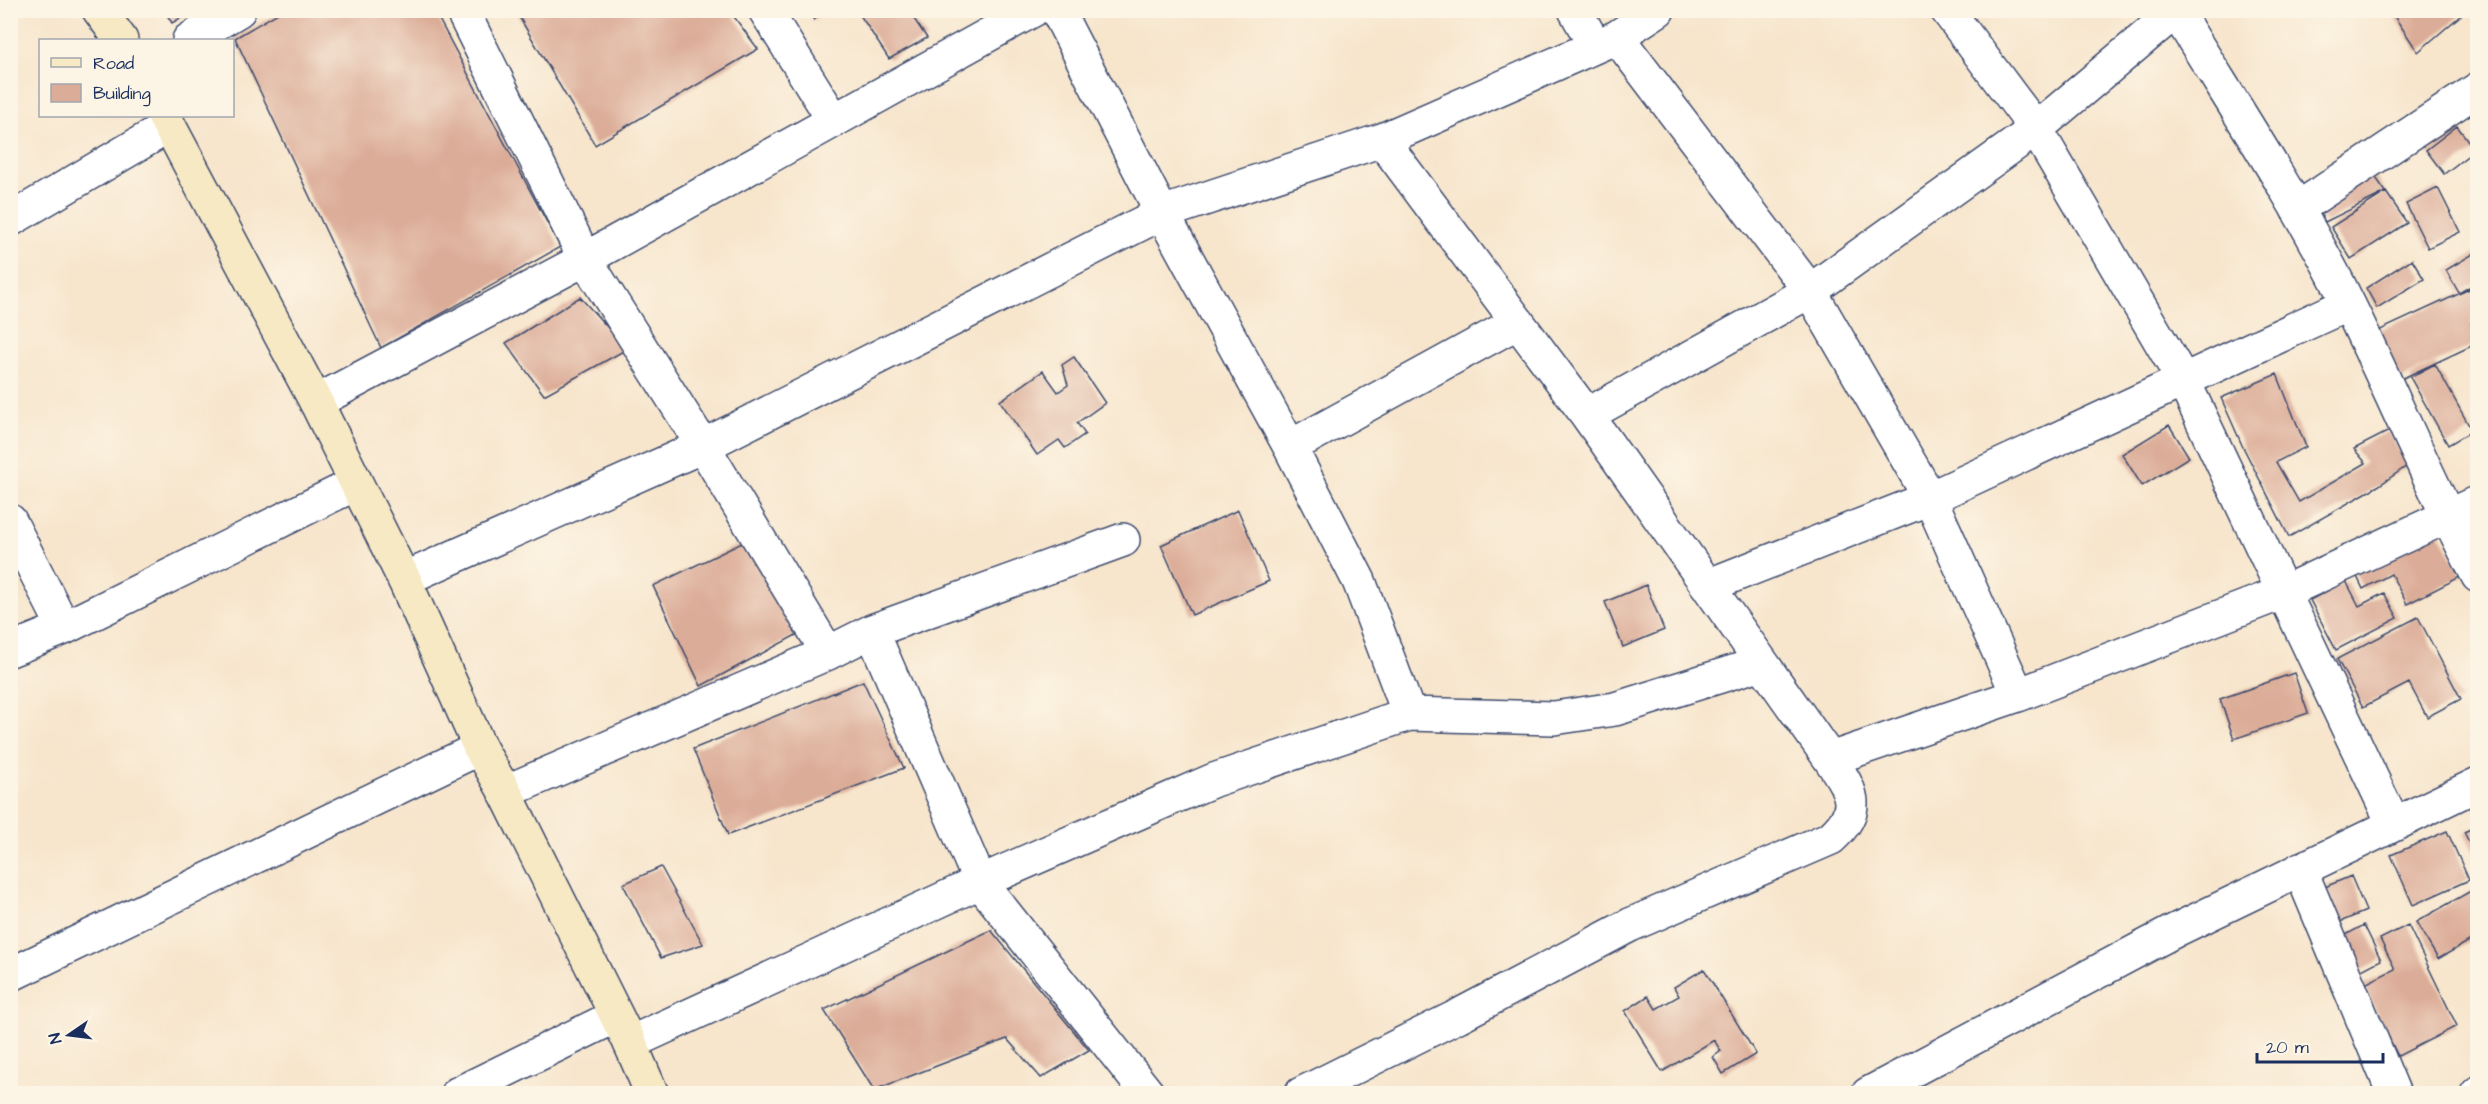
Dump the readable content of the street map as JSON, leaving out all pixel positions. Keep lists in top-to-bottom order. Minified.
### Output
{"legend":["Road","Building"],"scale_bar":"20 m","north":"left"}
